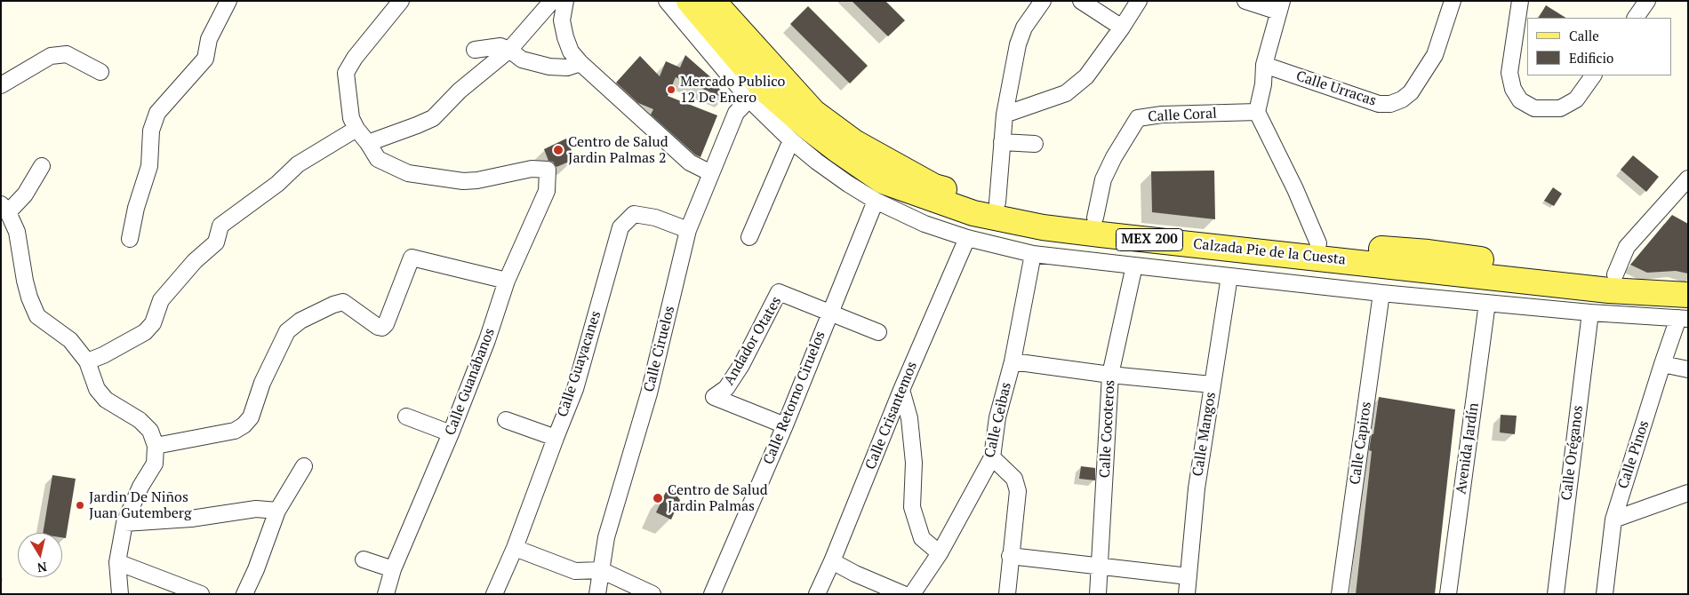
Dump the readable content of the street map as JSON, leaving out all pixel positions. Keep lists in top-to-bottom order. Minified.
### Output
{"streets":{"main road":["MEX 200","Calzada Pie de la Cuesta"],"street":["Calle Urracas","Calle Coral","Andador Otates","Calle Ciruelos","Calle Guayacanes","Calle Guanábanos","Calle Retorno Ciruelos","Calle Crisantemos","Calle Ceibas","Calle Cocoteros","Calle Mangos","Calle Capiros","Avenida Jardín","Calle Oréganos","Calle Pinos"]},"crossings":[["Calle Coral","Calzada Pie de la Cuesta"],["Calzada Pie de la Cuesta","Calle Ciruelos"],["Andador Otates","Calle Retorno Ciruelos"],["Calle Ciruelos","Calle Guayacanes"]],"places":["Mercado Publico 12 De Enero","Centro de Salud Jardin Palmas 2","Centro de Salud Jardin Palmas","Jardin De Niños Juan Gutemberg"],"legend":["Calle","Edificio"],"north":"bottom"}
